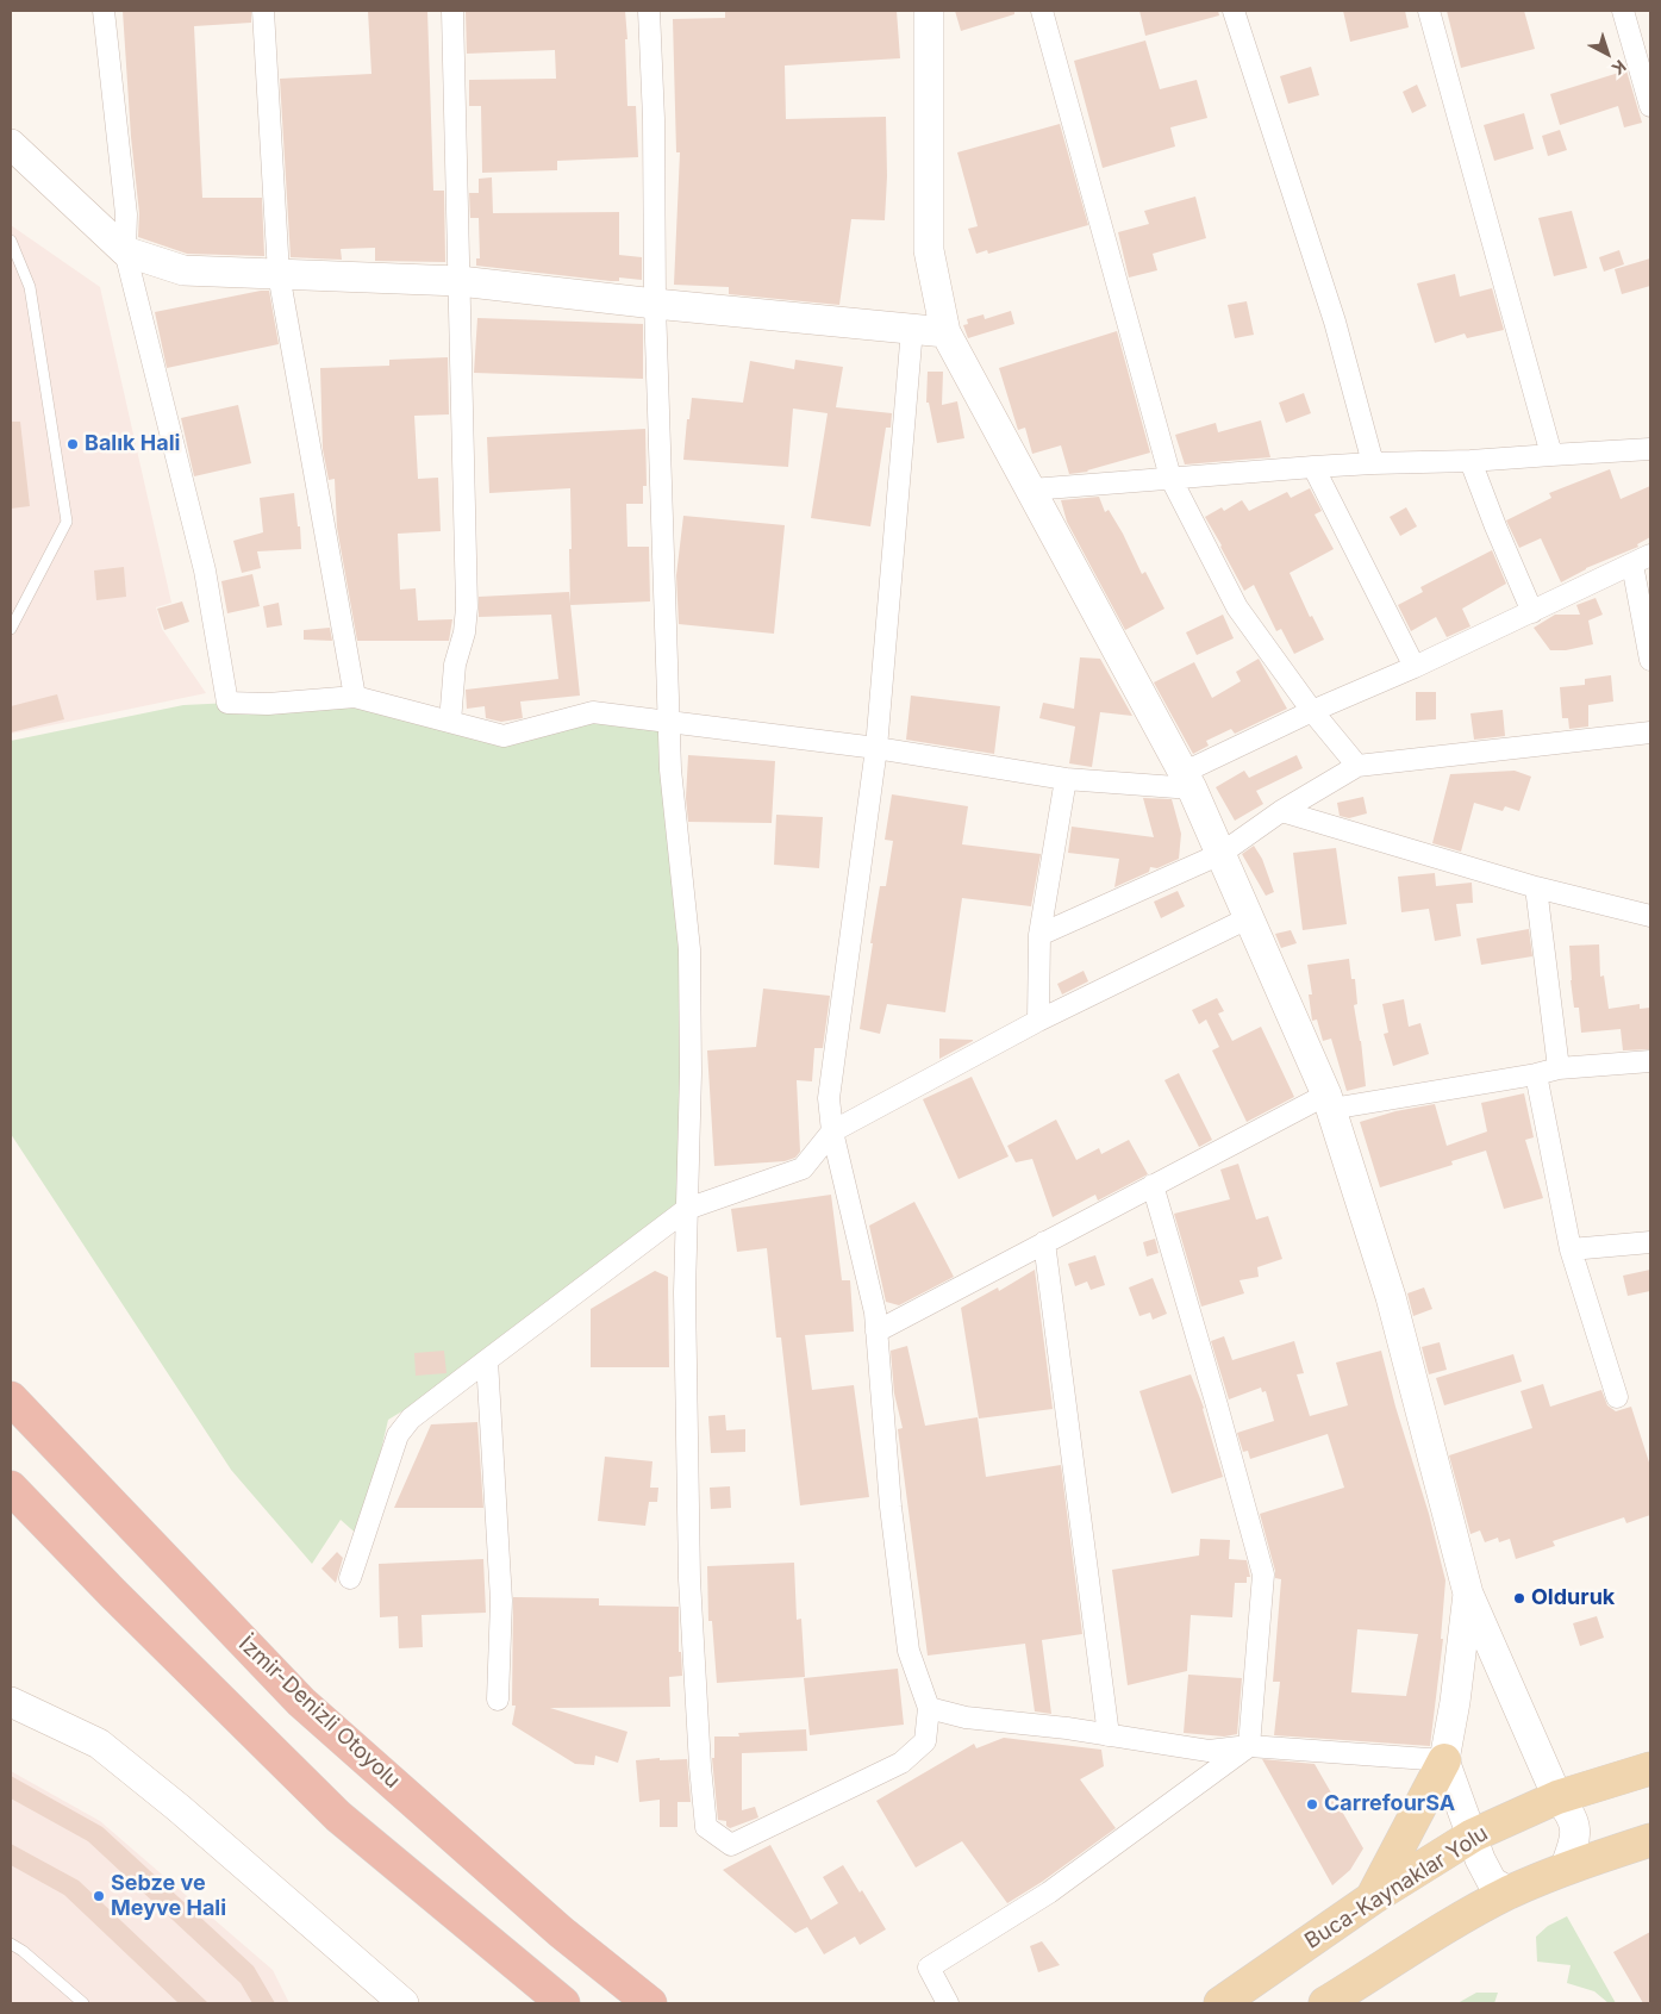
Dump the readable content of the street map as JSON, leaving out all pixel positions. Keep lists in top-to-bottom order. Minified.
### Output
{"streets":{"highway":["İzmir-Denizli Otoyolu"],"main road":["Buca-Kaynaklar Yolu"]},"places":["Balık Hali","Olduruk","CarrefourSA","Sebze ve Meyve Hali"],"north":"bottom right"}
